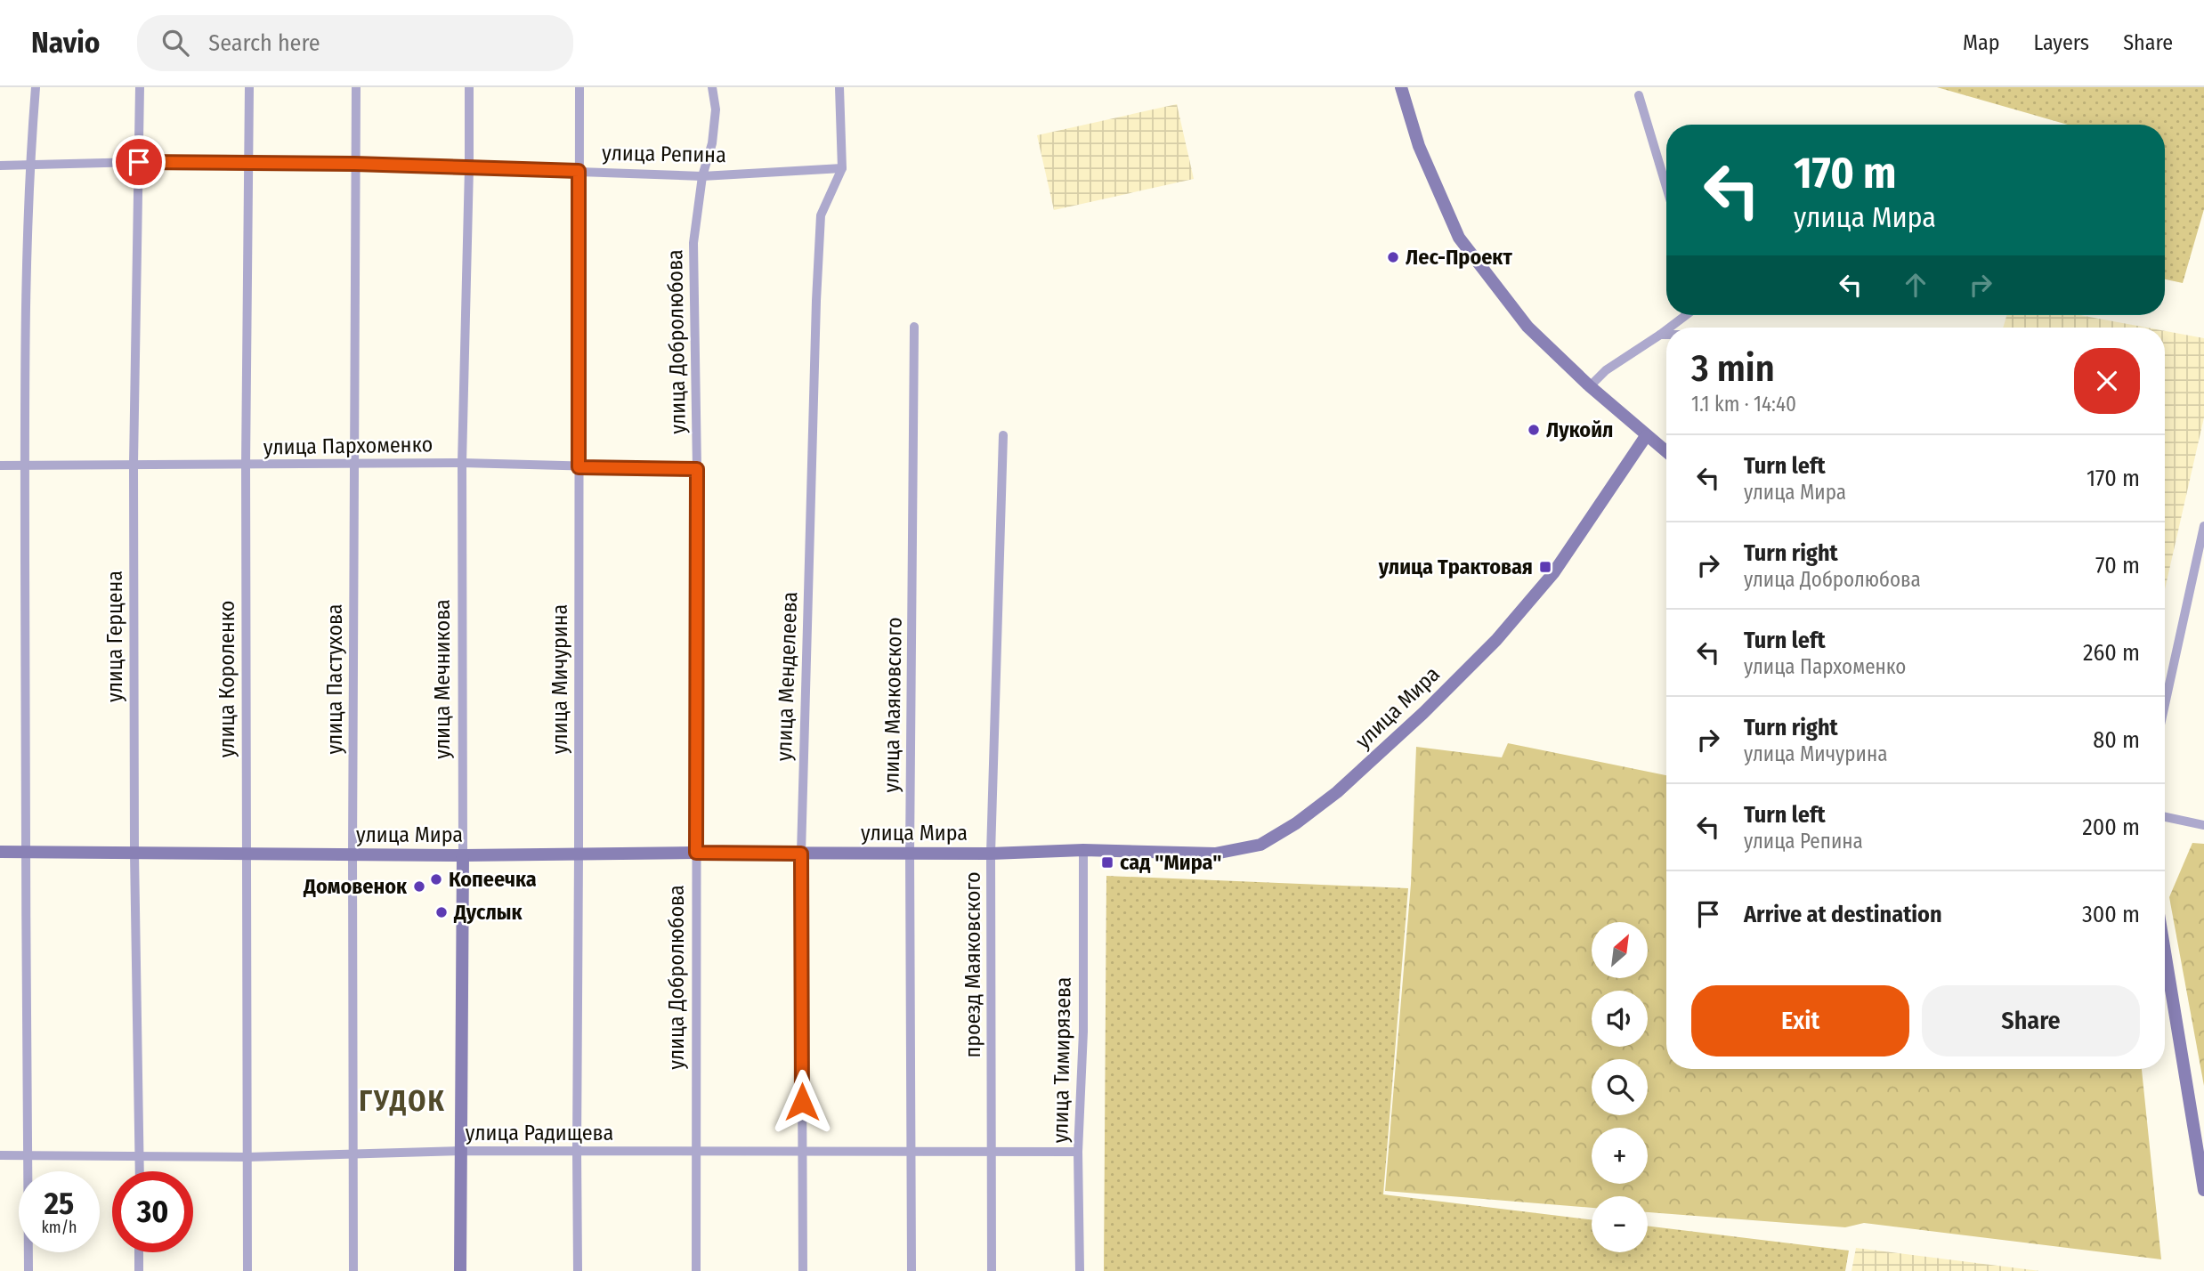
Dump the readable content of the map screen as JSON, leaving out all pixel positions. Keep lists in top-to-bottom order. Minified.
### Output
{"streets":{"main road":["улица Мечникова","улица Мира"],"street":["улица Репина","улица Добролюбова","улица Пархоменко","улица Герцена","улица Менделеева","улица Короленко","улица Пастухова","улица Мичурина","улица Маяковского","проезд Маяковского","улица Тимирязева","улица Радищева"]},"crossings":[["улица Репина","улица Добролюбова"],["улица Репина","улица Герцена"],["улица Репина","улица Менделеева"],["улица Репина","улица Короленко"],["улица Репина","улица Пастухова"],["улица Репина","улица Мечникова"],["улица Репина","улица Мичурина"],["улица Добролюбова","улица Пархоменко"],["улица Добролюбова","улица Мира"],["улица Добролюбова","улица Радищева"],["улица Пархоменко","улица Герцена"],["улица Пархоменко","улица Короленко"],["улица Пархоменко","улица Пастухова"],["улица Пархоменко","улица Мечникова"],["улица Пархоменко","улица Мичурина"],["улица Герцена","улица Мира"],["улица Герцена","улица Радищева"],["улица Менделеева","улица Мира"],["улица Менделеева","улица Радищева"],["улица Короленко","улица Мира"],["улица Короленко","улица Радищева"],["улица Пастухова","улица Мира"],["улица Пастухова","улица Радищева"],["улица Мечникова","улица Мира"],["улица Мечникова","улица Радищева"],["улица Мичурина","улица Мира"],["улица Мичурина","улица Радищева"],["улица Маяковского","улица Мира"],["улица Маяковского","улица Радищева"],["улица Мира","проезд Маяковского"],["улица Мира","улица Тимирязева"],["проезд Маяковского","улица Радищева"],["улица Тимирязева","улица Радищева"]],"districts":["ГУДОК"],"places":{"other":["Лес-Проект","Лукойл","Копеечка","Домовенок","Дуслык"],"transit":["улица Трактовая","сад \"Мира\""]},"north":"top right","page":{"header":"Navio","search":"Search here","nav":["Map","Layers","Share"],"turn":["170 m","улица Мира"],"heading":["3 min","1.1 km · 14:40"],"list":[{"name":"Turn left","note":"улица Мира","value":"170 m"},{"name":"Turn right","note":"улица Добролюбова","value":"70 m"},{"name":"Turn left","note":"улица Пархоменко","value":"260 m"},{"name":"Turn right","note":"улица Мичурина","value":"80 m"},{"name":"Turn left","note":"улица Репина","value":"200 m"},{"name":"Arrive at destination","value":"300 m"}],"map_buttons":["+","−"],"buttons":["Exit","Share"],"speed":"25 km/h","limit":"30"}}
